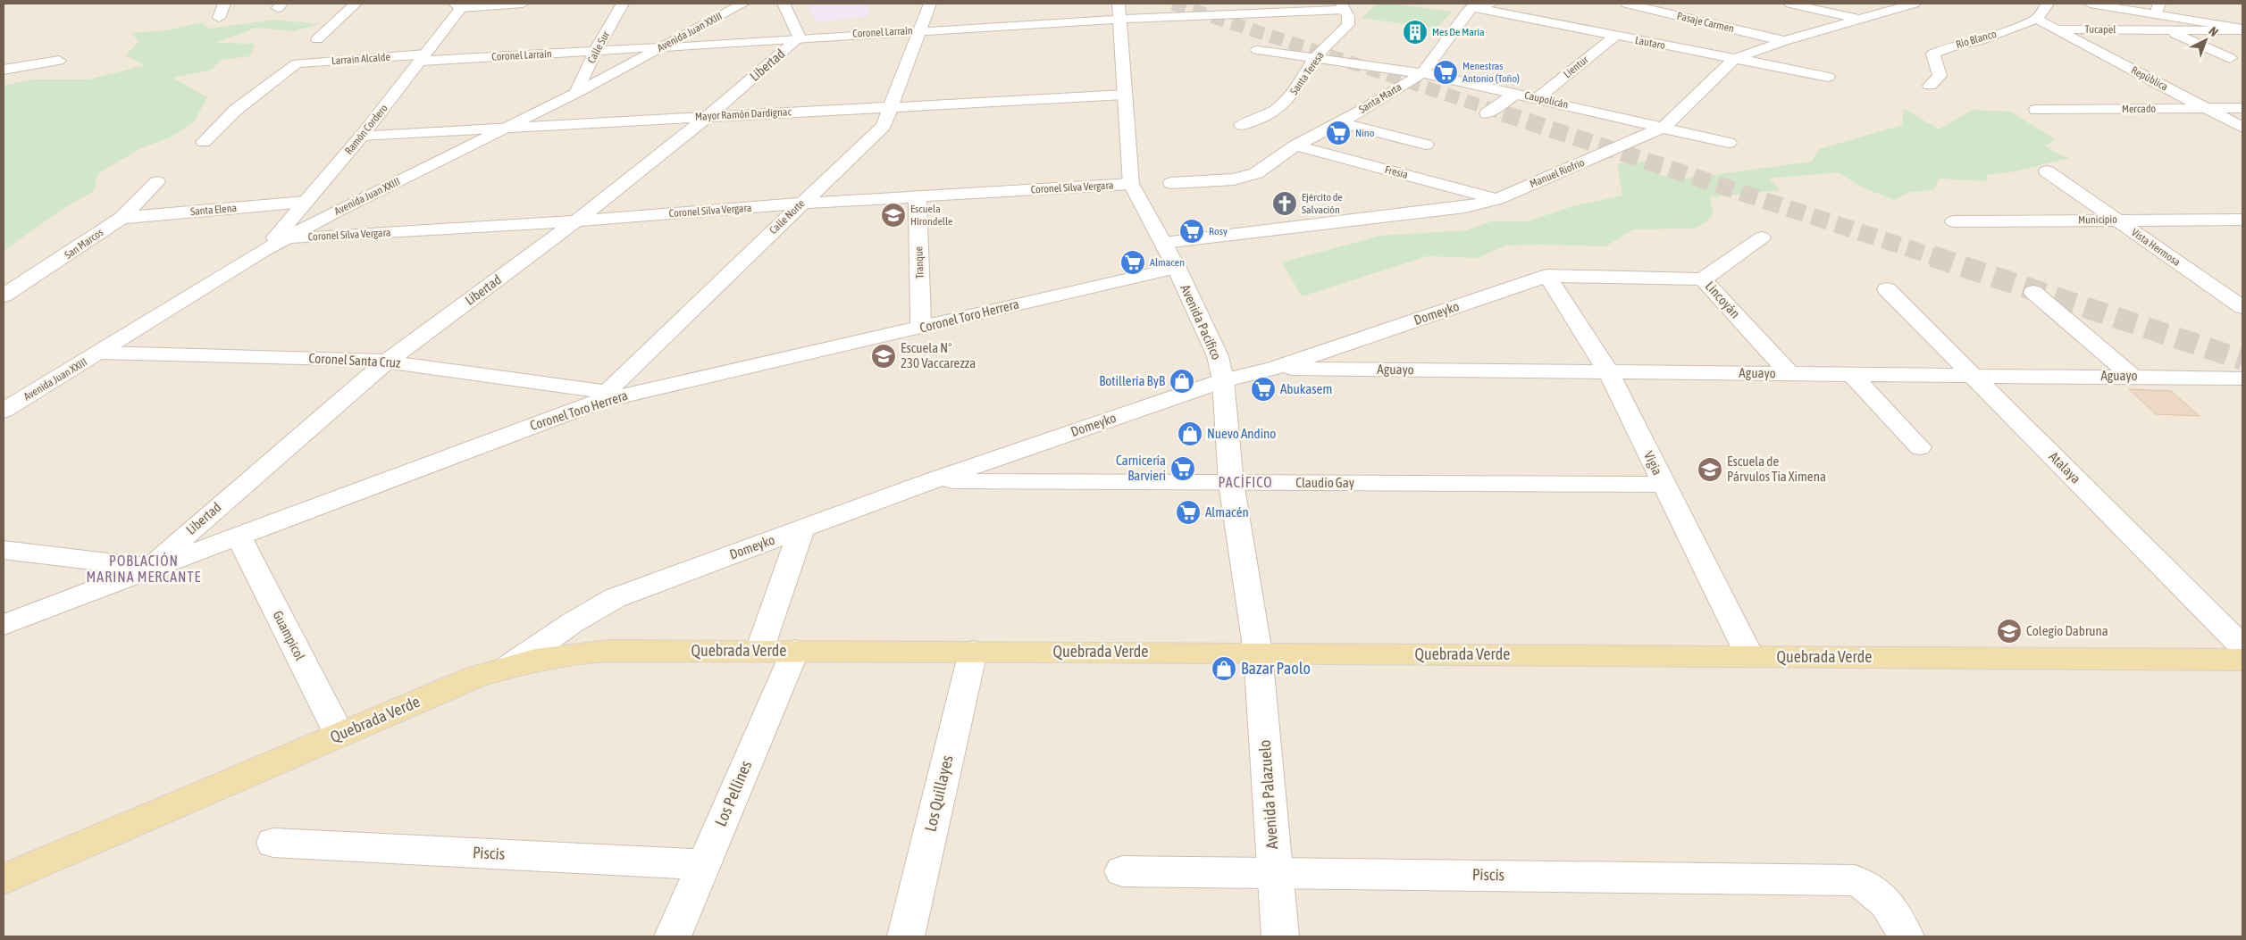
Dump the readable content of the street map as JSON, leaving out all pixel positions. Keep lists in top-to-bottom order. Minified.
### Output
{"streets":{"main road":["Quebrada Verde"],"street":["Pasaje Carmen","Tucapel","Avenida Juan XXIII","Coronel Larraín","Río Blanco","Lautaro","Calle Sur","Larrain Alcalde","Libertad","Lientur","Santa Teresa","República","Santa Marta","Caupolicán","Mercado","Mayor Ramón Dardignac","Ramón Cordero","Fresia","Manuel Riofrio","Coronel Silva Vergara","Santa Elena","Calle Norte","Municipio","San Marcos","Vista Hermosa","Tranque","Lincoyán","Domeyko","Coronel Toro Herrera","Avenida Pacífico","Coronel Santa Cruz","Aguayo","Vigia","Atalaya","Claudio Gay","Guampicol","Los Pellines","Los Quillayes","Avenida Palazuelo","Piscis"]},"crossings":[["Pasaje Carmen","Manuel Riofrio"],["Tucapel","Río Blanco"],["Tucapel","República"],["Avenida Juan XXIII","Coronel Larraín"],["Avenida Juan XXIII","Calle Sur"],["Avenida Juan XXIII","Mayor Ramón Dardignac"],["Avenida Juan XXIII","Ramón Cordero"],["Avenida Juan XXIII","Coronel Silva Vergara"],["Avenida Juan XXIII","Coronel Santa Cruz"],["Coronel Larraín","Calle Sur"],["Coronel Larraín","Larrain Alcalde"],["Coronel Larraín","Libertad"],["Coronel Larraín","Santa Teresa"],["Coronel Larraín","Ramón Cordero"],["Coronel Larraín","Calle Norte"],["Coronel Larraín","Avenida Pacífico"],["Lautaro","Lientur"],["Lautaro","Santa Marta"],["Lautaro","Manuel Riofrio"],["Larrain Alcalde","Ramón Cordero"],["Libertad","Mayor Ramón Dardignac"],["Libertad","Coronel Silva Vergara"],["Libertad","Coronel Toro Herrera"],["Libertad","Coronel Santa Cruz"],["Lientur","Caupolicán"],["Santa Teresa","Caupolicán"],["República","Mercado"],["Santa Marta","Caupolicán"],["Santa Marta","Fresia"],["Caupolicán","Manuel Riofrio"],["Mayor Ramón Dardignac","Ramón Cordero"],["Mayor Ramón Dardignac","Calle Norte"],["Mayor Ramón Dardignac","Avenida Pacífico"],["Ramón Cordero","Santa Elena"],["Fresia","Manuel Riofrio"],["Manuel Riofrio","Avenida Pacífico"],["Coronel Silva Vergara","Calle Norte"],["Coronel Silva Vergara","Tranque"],["Coronel Silva Vergara","Avenida Pacífico"],["Santa Elena","San Marcos"],["Calle Norte","Coronel Toro Herrera"],["Calle Norte","Coronel Santa Cruz"],["Municipio","Vista Hermosa"],["Tranque","Coronel Toro Herrera"],["Lincoyán","Domeyko"],["Lincoyán","Aguayo"],["Domeyko","Avenida Pacífico"],["Domeyko","Aguayo"],["Domeyko","Vigia"],["Domeyko","Claudio Gay"],["Domeyko","Quebrada Verde"],["Coronel Toro Herrera","Avenida Pacífico"],["Coronel Toro Herrera","Coronel Santa Cruz"],["Coronel Toro Herrera","Guampicol"],["Avenida Pacífico","Claudio Gay"],["Avenida Pacífico","Quebrada Verde"],["Avenida Pacífico","Avenida Palazuelo"],["Aguayo","Vigia"],["Aguayo","Atalaya"],["Vigia","Claudio Gay"],["Vigia","Quebrada Verde"],["Guampicol","Quebrada Verde"],["Quebrada Verde","Los Pellines"],["Quebrada Verde","Los Quillayes"],["Quebrada Verde","Avenida Palazuelo"],["Los Pellines","Piscis"],["Avenida Palazuelo","Piscis"]],"districts":["PACÍFICO","POBLACIÓN MARINA MERCANTE"],"places":{"building":["Mes De Maria"],"supermarket":["Menestras Antonio (Toño)","Nino","Rosy","Almacen","Abukasem","Carnicería Barvieri","Almacén"],"church":["Ejército de Salvación"],"school or university":["Escuela Hirondelle","Escuela N° 230 Vaccarezza","Escuela de Párvulos Tia Ximena","Colegio Dabruna"],"shop":["Botillería ByB","Nuevo Andino","Bazar Paolo"]},"north":"top right"}
